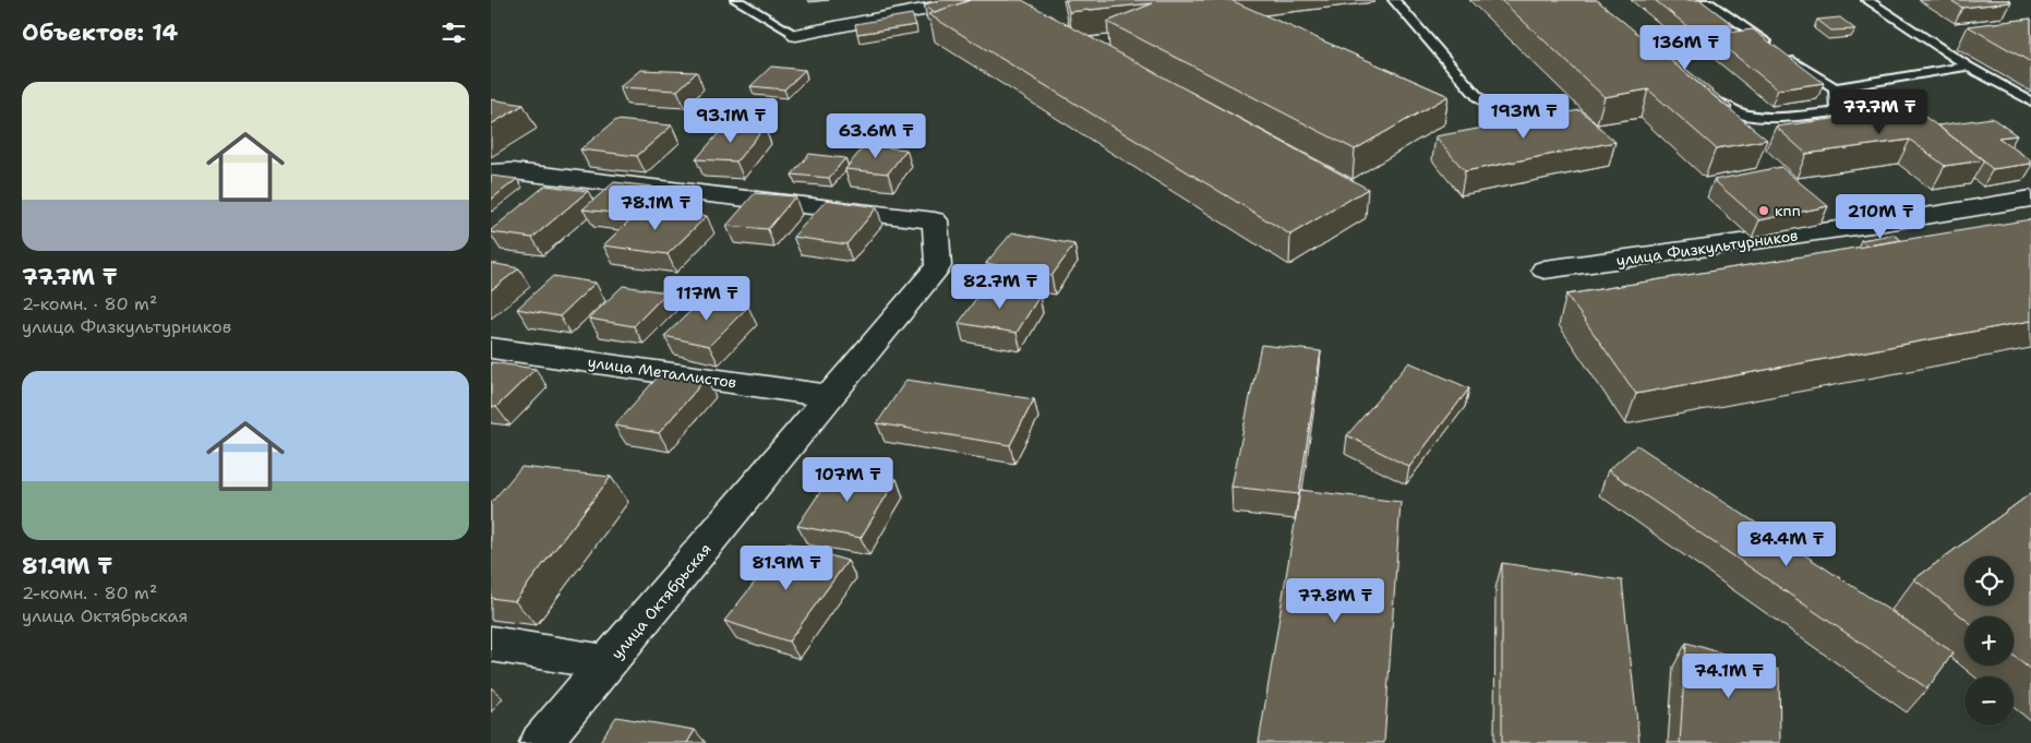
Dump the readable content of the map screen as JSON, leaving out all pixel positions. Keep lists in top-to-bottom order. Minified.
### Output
{"streets":{"street":["улица Физкультурников","улица Металлистов","улица Октябрьская"]},"crossings":[["улица Металлистов","улица Октябрьская"]],"places":["кпп"],"page":{"heading":"Объектов: 14","price":["136M ₸","77.7M ₸","193M ₸","93.1M ₸","63.6M ₸","78.1M ₸","210M ₸","82.7M ₸","117M ₸","107M ₸","84.4M ₸","81.9M ₸","77.8M ₸","74.1M ₸"],"list":[{"name":"77.7M ₸","note":"2-комн. · 80 m² · улица Физкультурников"},{"name":"81.9M ₸","note":"2-комн. · 80 m² · улица Октябрьская"}],"map_buttons":["+","−"]}}
